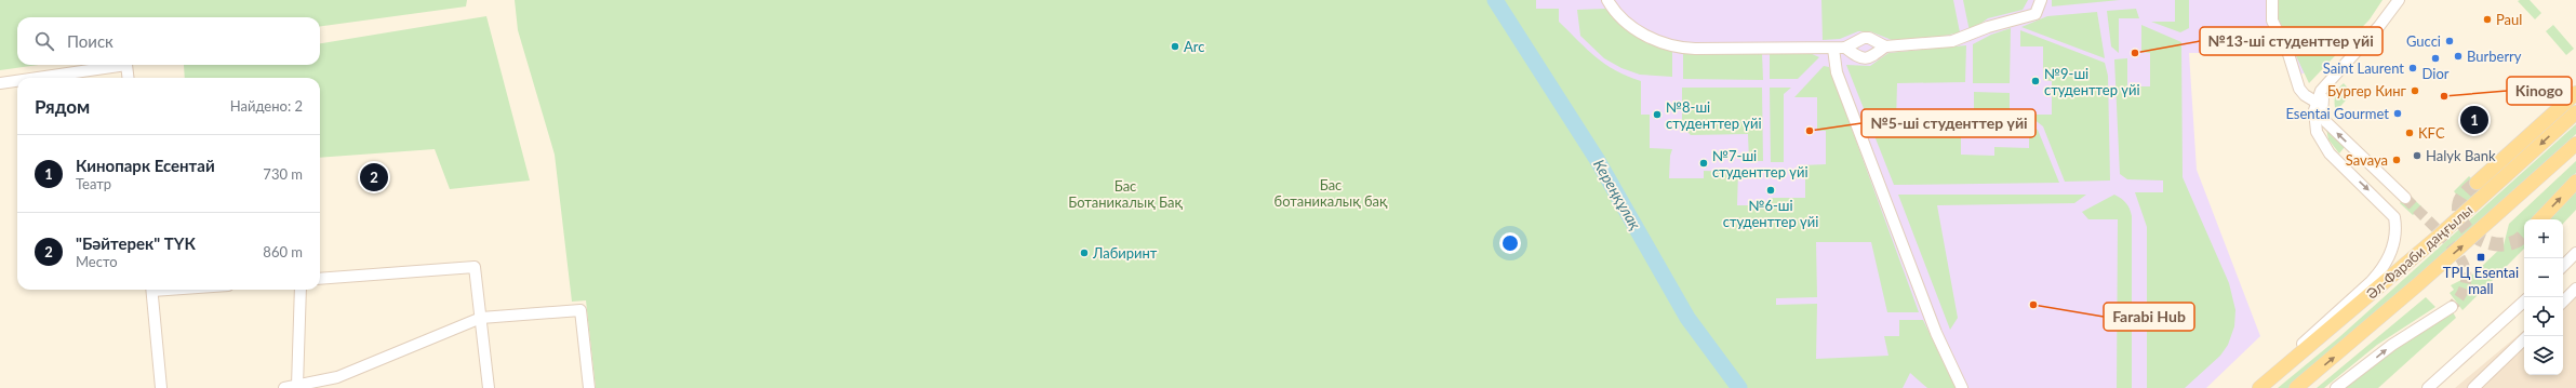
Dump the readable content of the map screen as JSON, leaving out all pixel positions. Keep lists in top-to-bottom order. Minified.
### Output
{"streets":{"main road":["Әл-Фараби даңғылы"]},"water":["Кереңқұлақ"],"parks":["Бас ботаникалық бақ","Бас Ботаникалық Бақ"],"places":{"other":["Paul","Gucci","Arc","№13-ші студенттер үйі","Burberry","Dior","Saint Laurent","№9-ші студенттер үйі","Бургер Кинг","Kinogo","Esentai Gourmet","№8-ші студенттер үйі","№5-ші студенттер үйі","KFC","Halyk Bank","Savaya","№7-ші студенттер үйі","№6-ші студенттер үйі","Лабиринт","Farabi Hub"],"transit":["ТРЦ Esentai mall"]},"page":{"search":"Поиск","heading":["Рядом","Найдено: 2"],"pins":["1","2"],"list":[{"mark":"1","name":"Кинопарк Есентай","note":"Театр","value":"730 m"},{"mark":"2","name":"\"Бәйтерек\" ТҮК","note":"Место","value":"860 m"}],"map_buttons":["+","−"]}}
